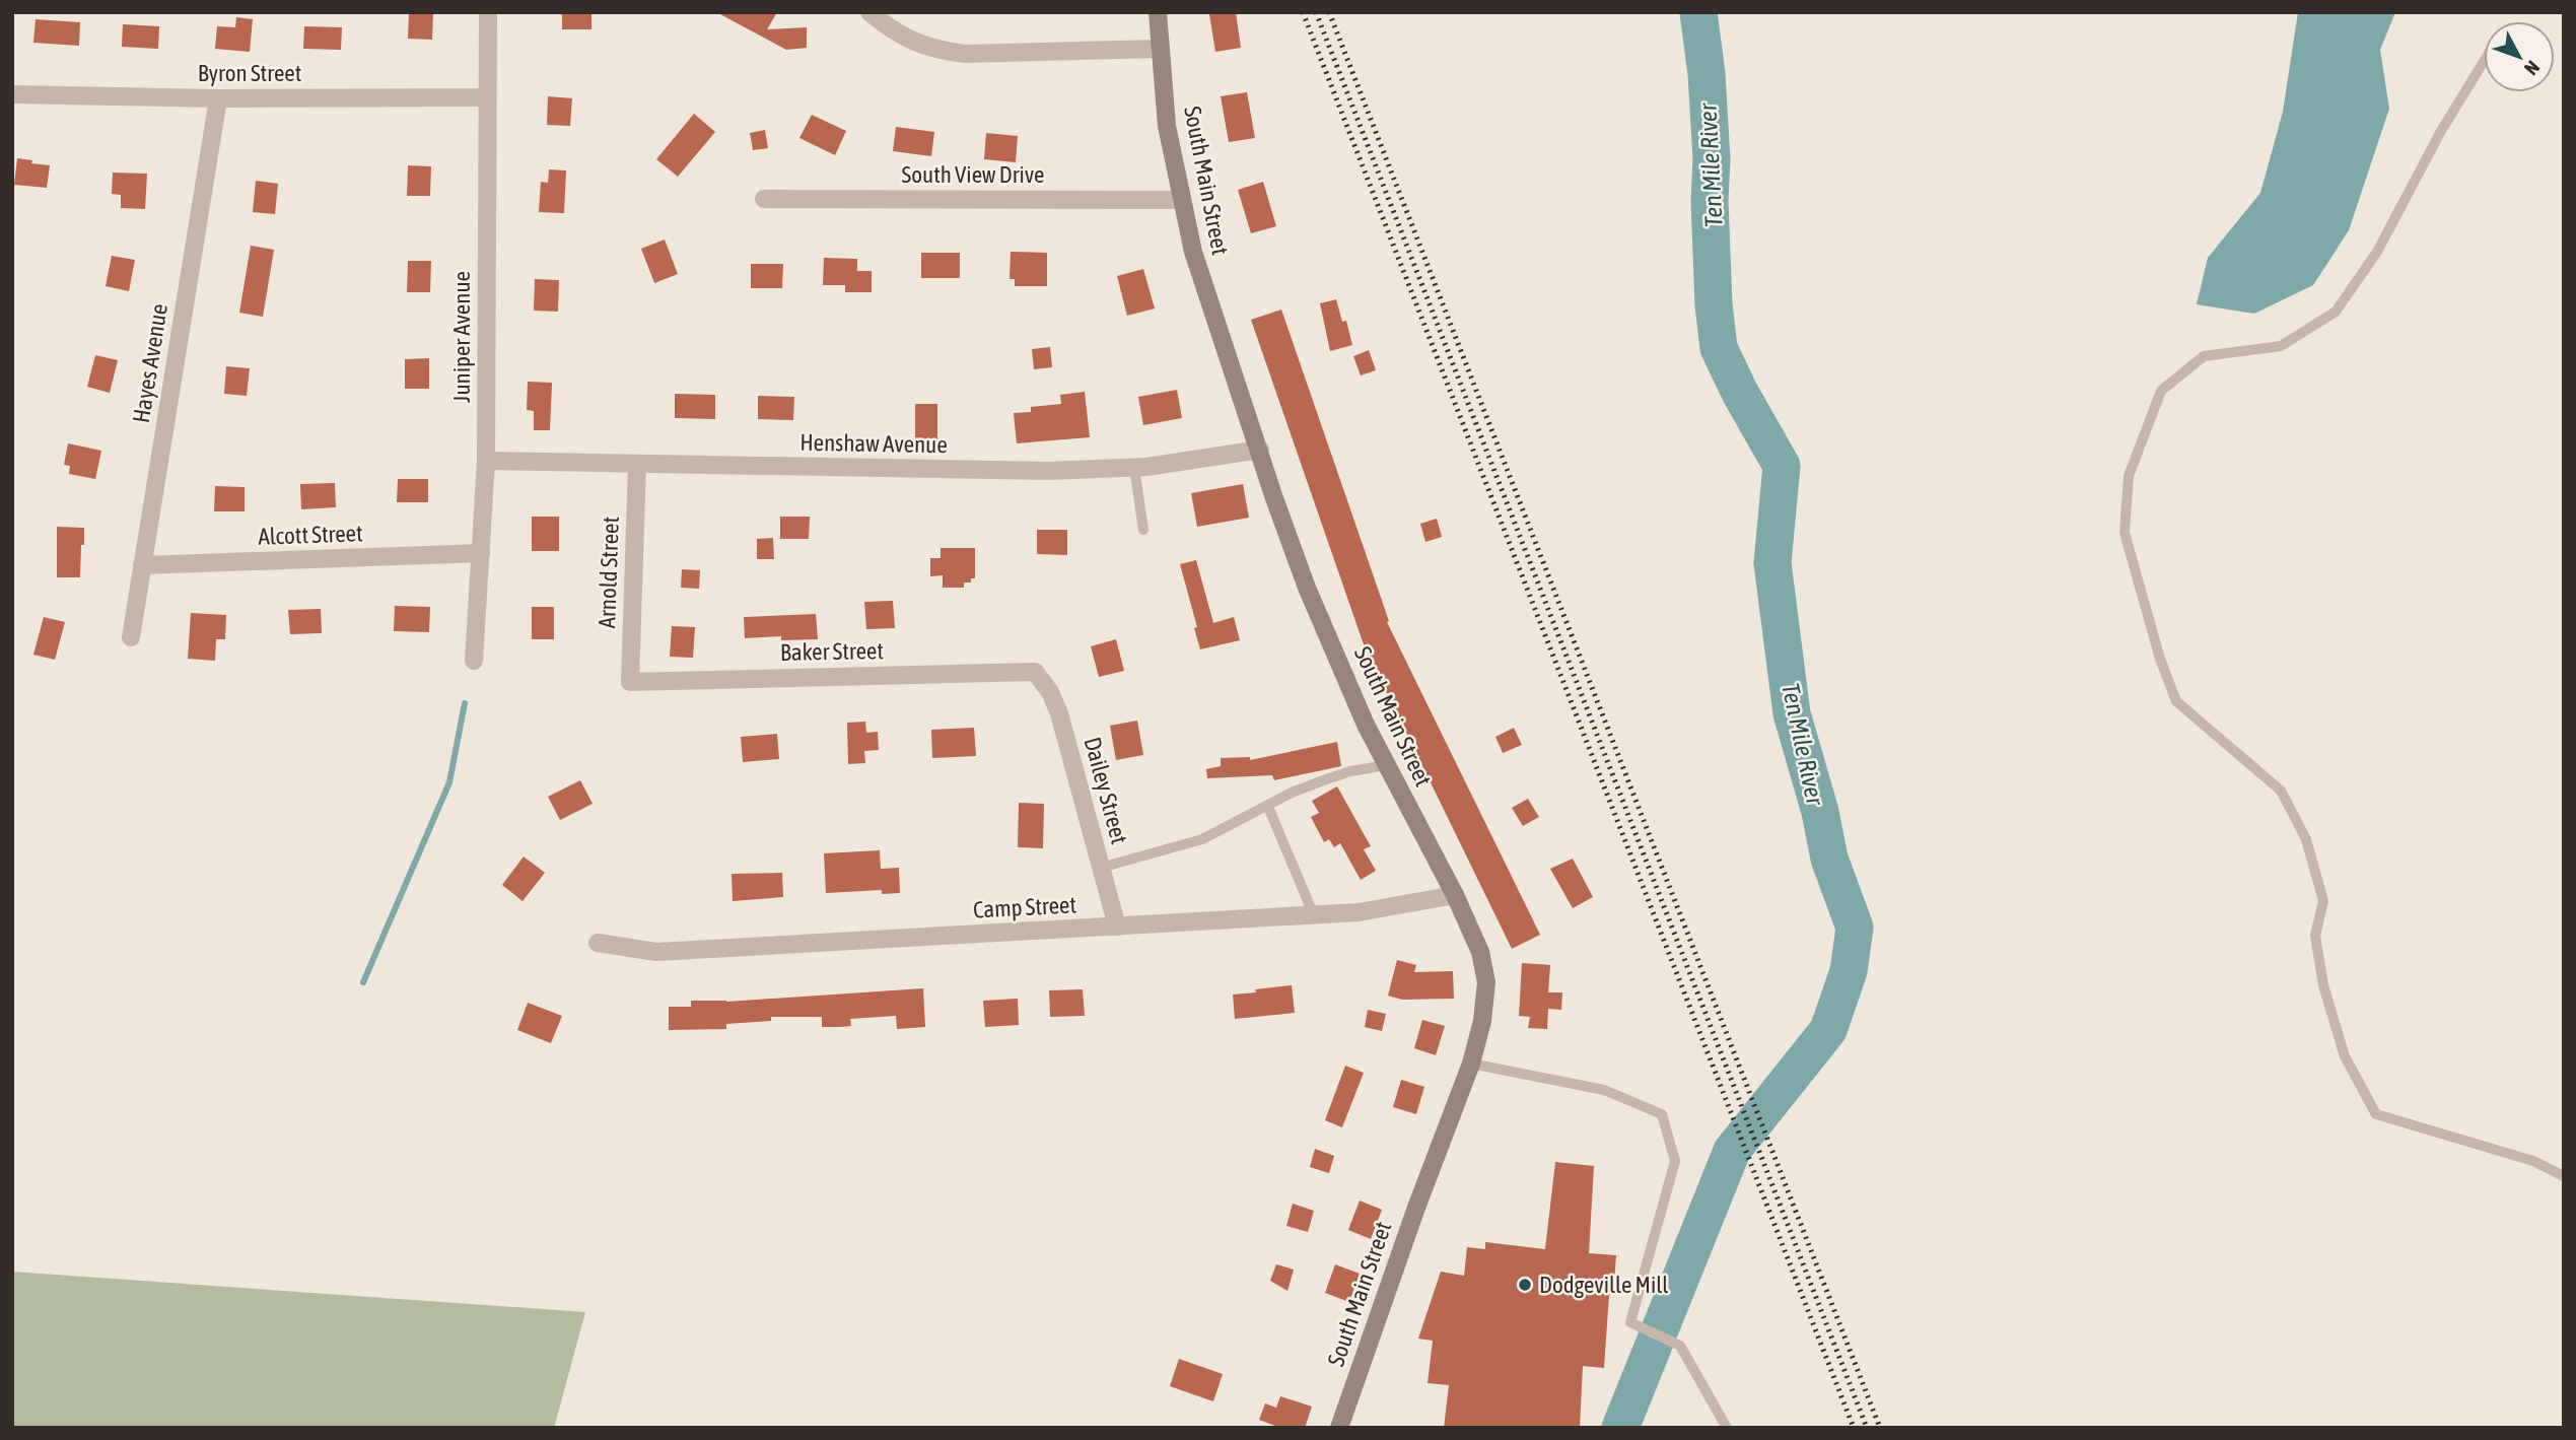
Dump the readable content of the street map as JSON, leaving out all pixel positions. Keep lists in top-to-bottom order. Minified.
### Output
{"streets":{"main road":["South Main Street"],"street":["Byron Street","South View Drive","Juniper Avenue","Hayes Avenue","Henshaw Avenue","Alcott Street","Arnold Street","Baker Street","Dailey Street","Camp Street"]},"crossings":[["Byron Street","Juniper Avenue"],["Byron Street","Hayes Avenue"],["South View Drive","South Main Street"],["South Main Street","Henshaw Avenue"],["South Main Street","Camp Street"],["Juniper Avenue","Henshaw Avenue"],["Juniper Avenue","Alcott Street"],["Hayes Avenue","Alcott Street"],["Henshaw Avenue","Arnold Street"],["Arnold Street","Baker Street"],["Baker Street","Dailey Street"],["Dailey Street","Camp Street"]],"water":["Ten Mile River"],"places":["Dodgeville Mill"],"north":"bottom right"}
